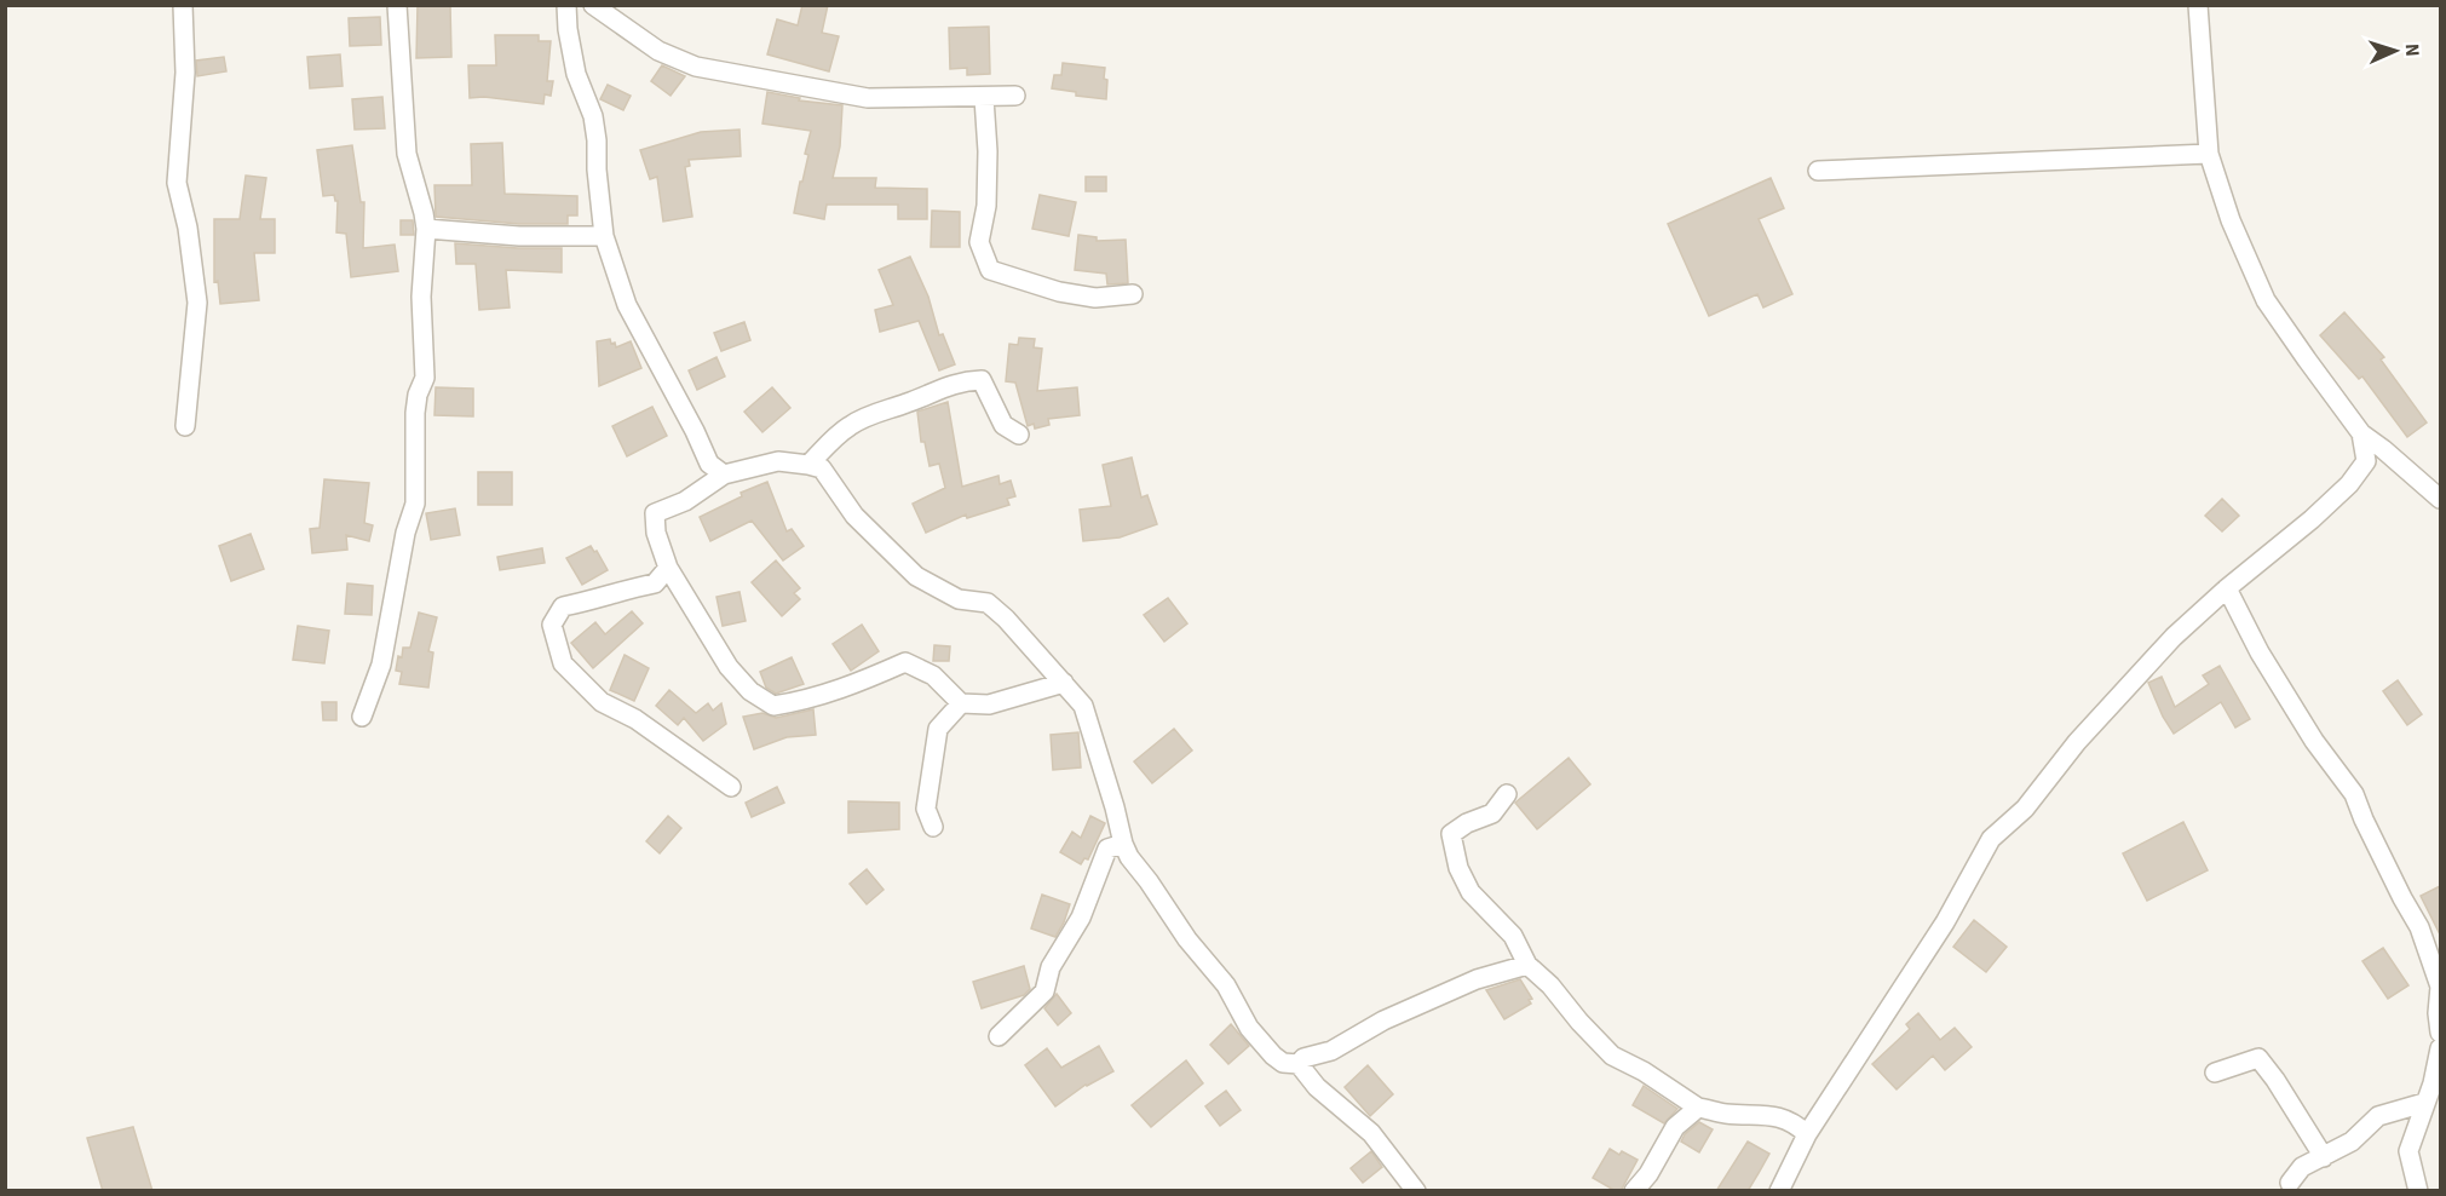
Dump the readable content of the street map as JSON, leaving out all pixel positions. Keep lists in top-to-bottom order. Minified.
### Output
{"north":"right"}
